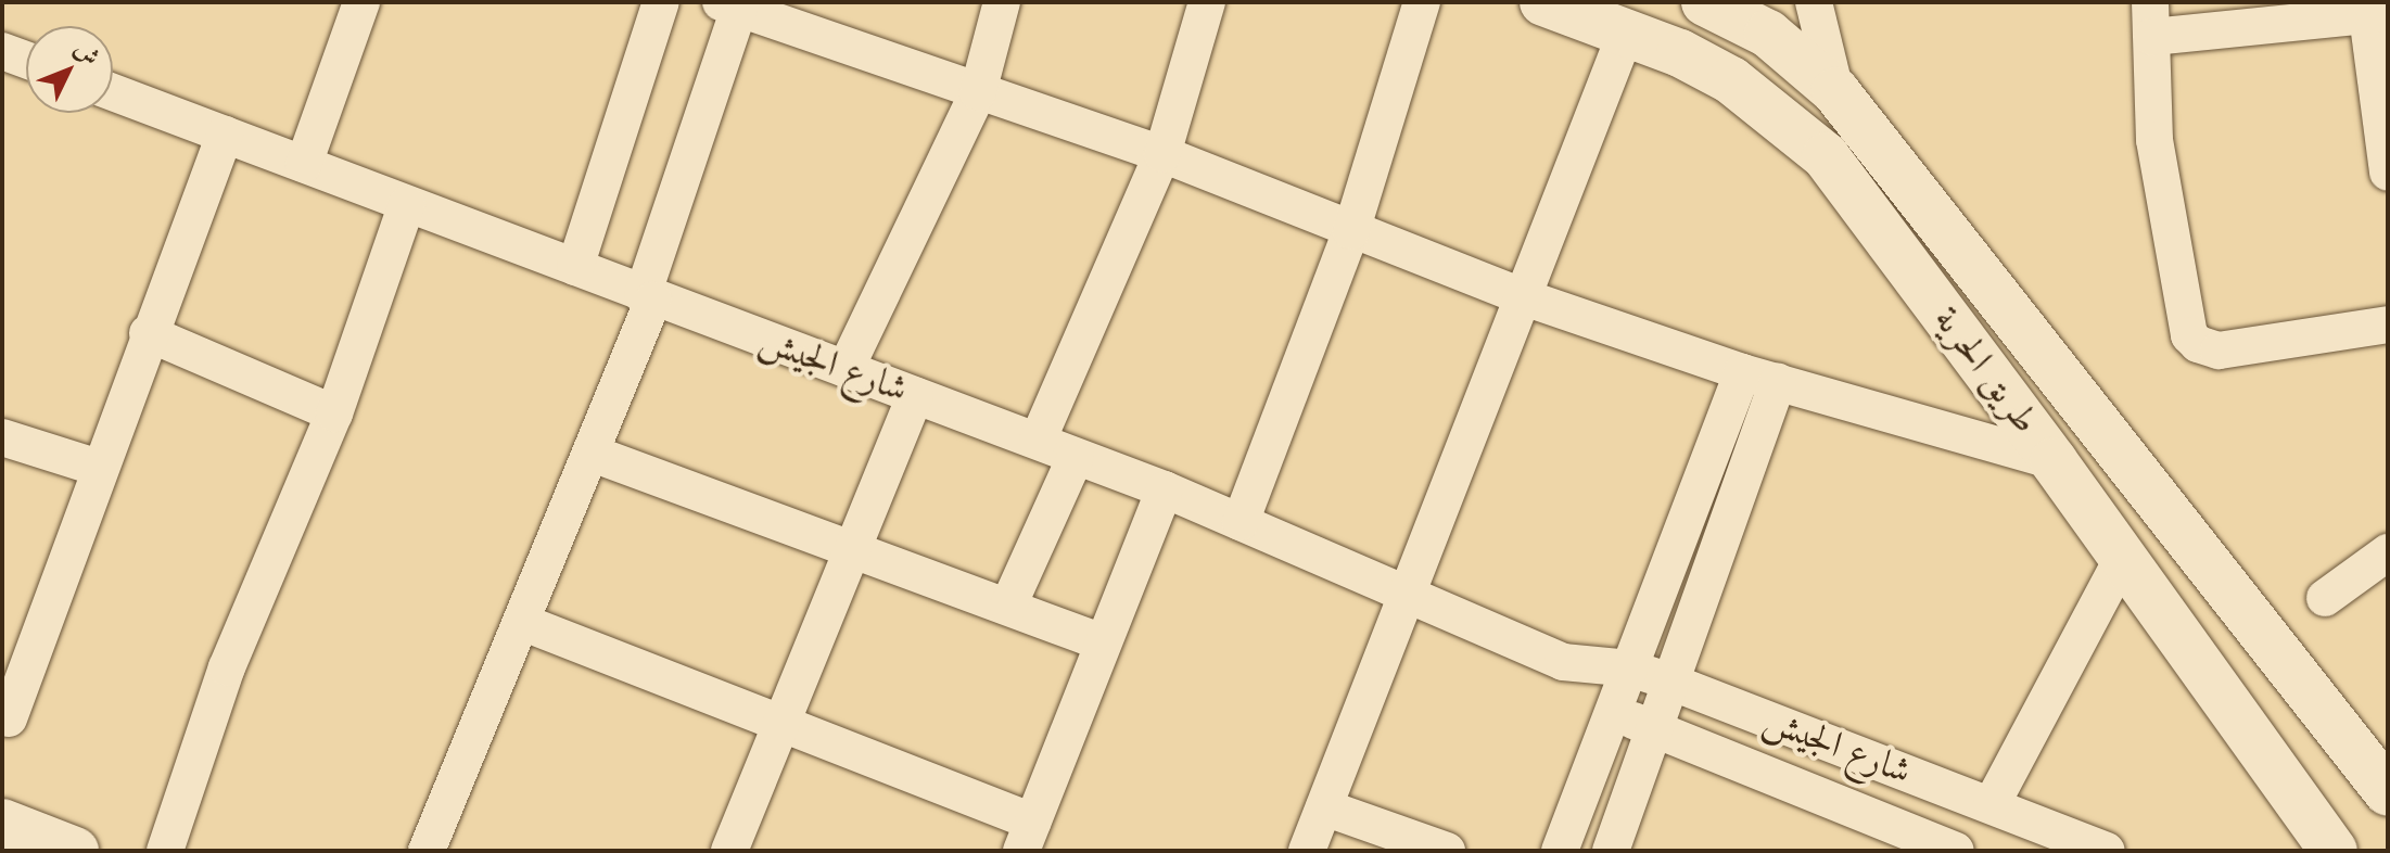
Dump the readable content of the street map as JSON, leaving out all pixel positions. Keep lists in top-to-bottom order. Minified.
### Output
{"streets":{"main road":["طريق الحرية"],"street":["شارع الجيش"]},"north":"top right"}
